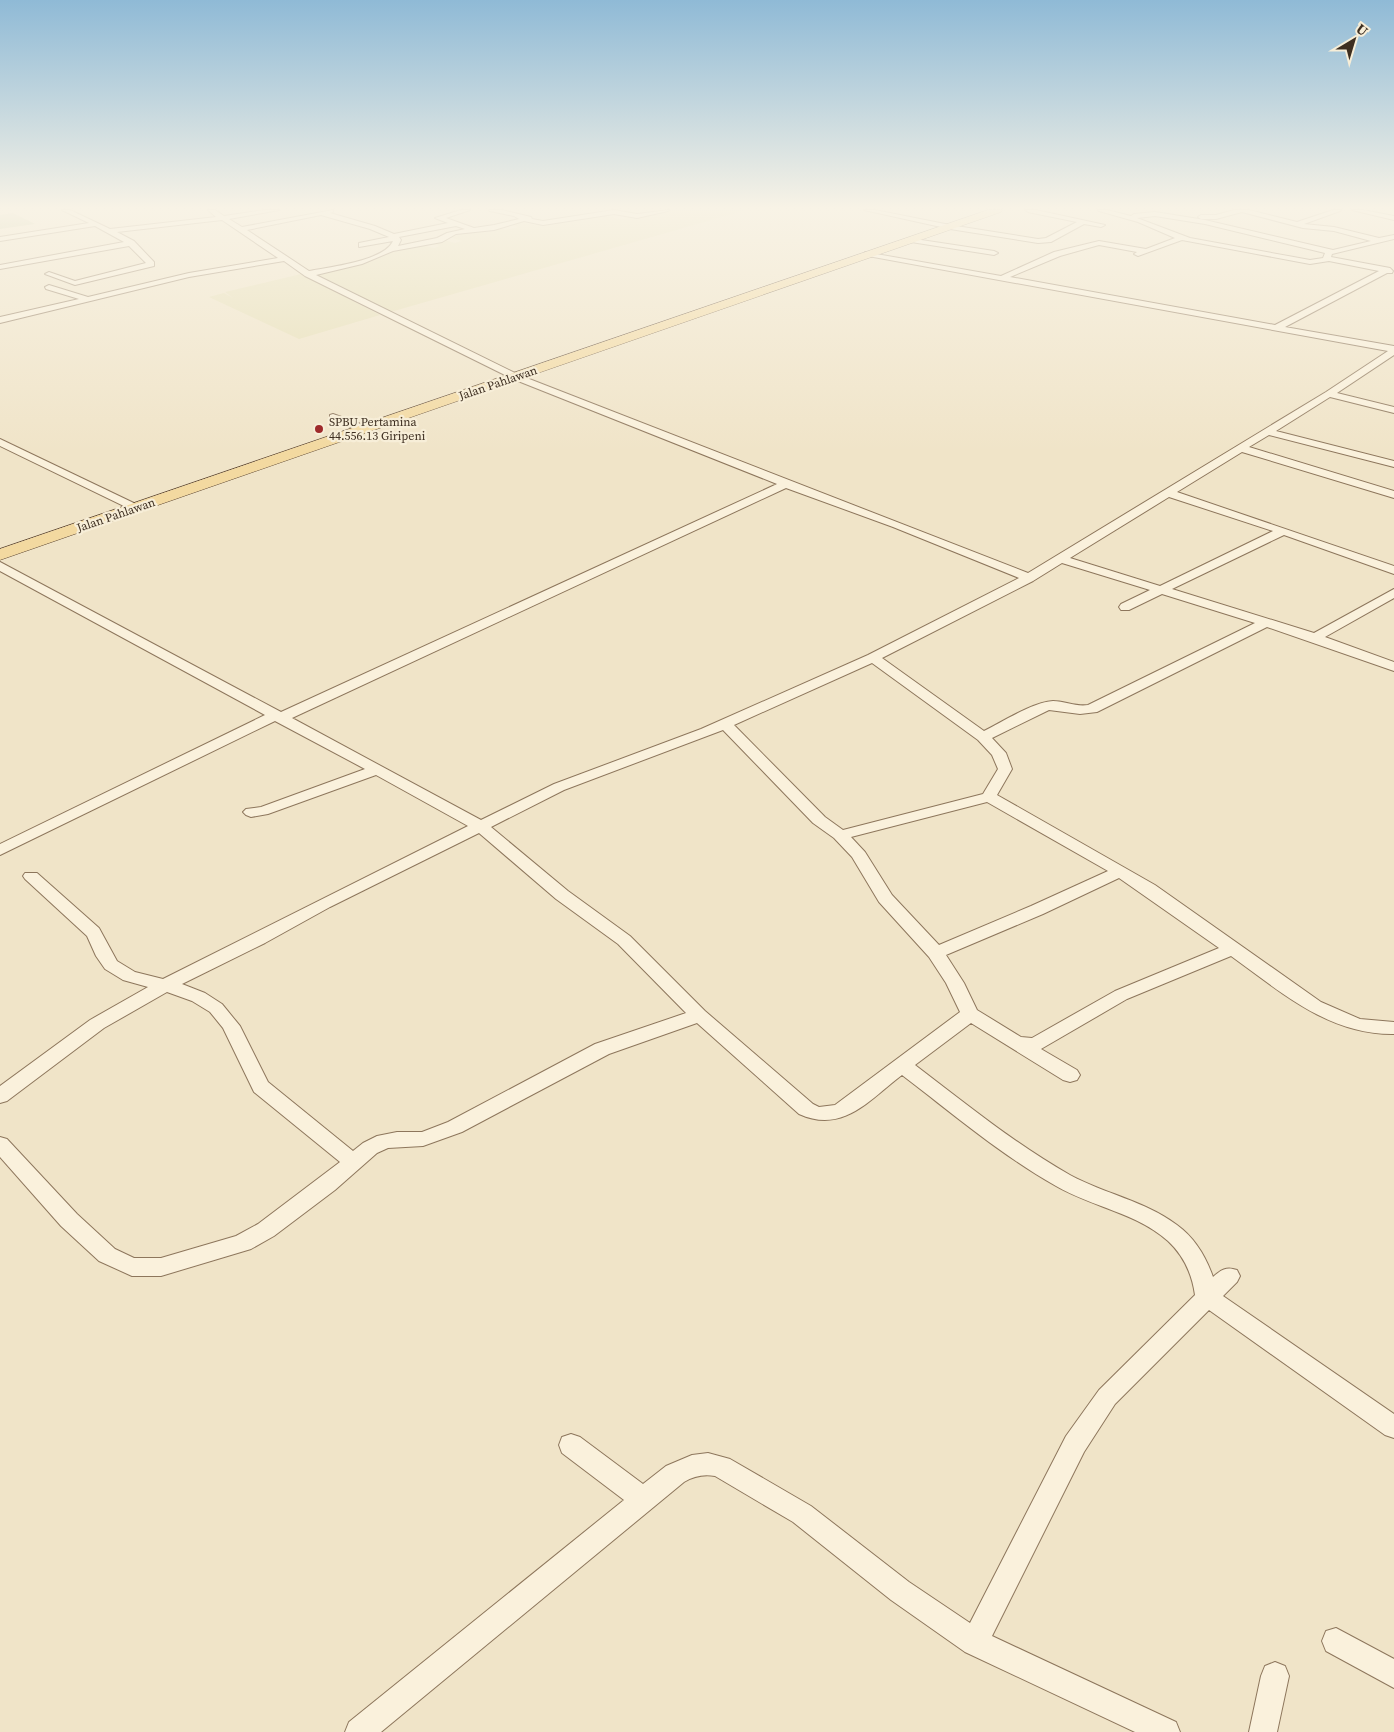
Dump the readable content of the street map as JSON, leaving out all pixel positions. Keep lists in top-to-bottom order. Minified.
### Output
{"streets":{"main road":["Jalan Pahlawan"]},"places":["SPBU Pertamina 44.556.13 Giripeni"],"north":"top right"}
